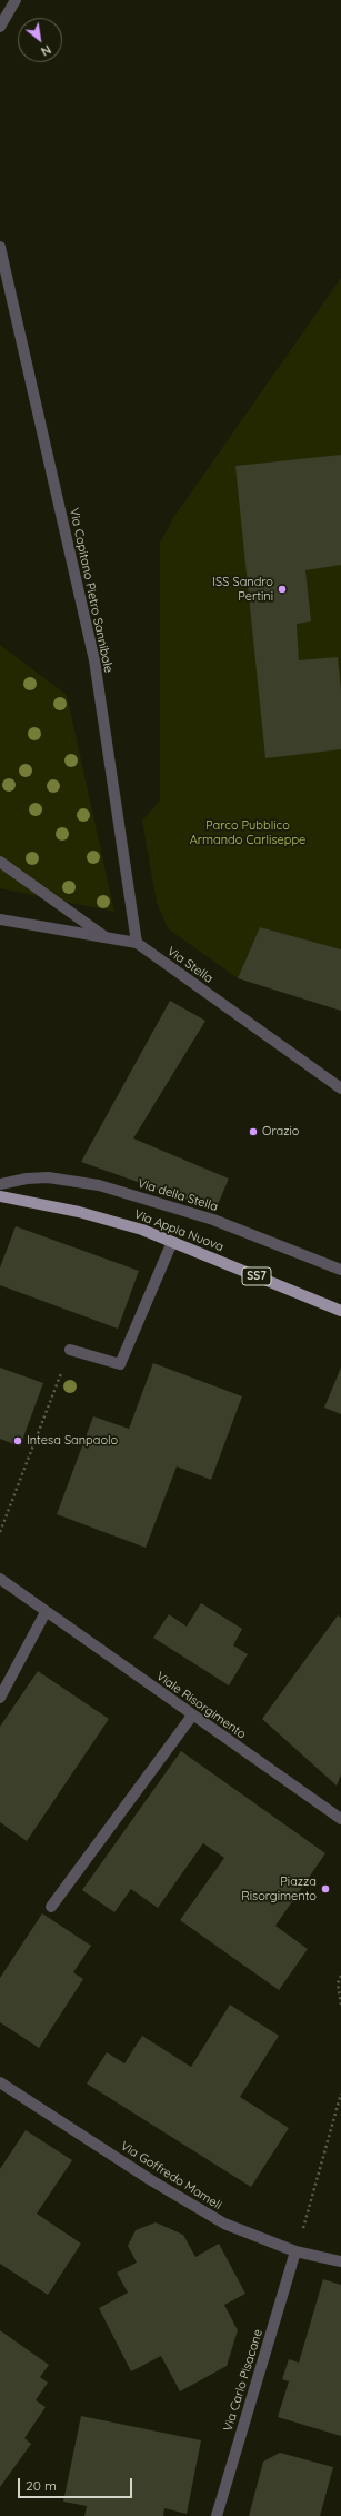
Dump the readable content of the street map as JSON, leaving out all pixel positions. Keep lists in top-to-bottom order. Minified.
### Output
{"streets":{"main road":["Via Appia Nuova","SS7"],"street":["Via Capitano Pietro Sannibale","Via Stella","Via della Stella","Viale Risorgimento","Via Goffredo Mameli","Via Carlo Pisacane"]},"crossings":[["Via Capitano Pietro Sannibale","Via Stella"],["Via Goffredo Mameli","Via Carlo Pisacane"]],"parks":["Parco Pubblico Armando Carliseppe"],"places":["ISS Sandro Pertini","Orazio","Intesa Sanpaolo","Piazza Risorgimento"],"scale_bar":"20 m","north":"bottom right"}
